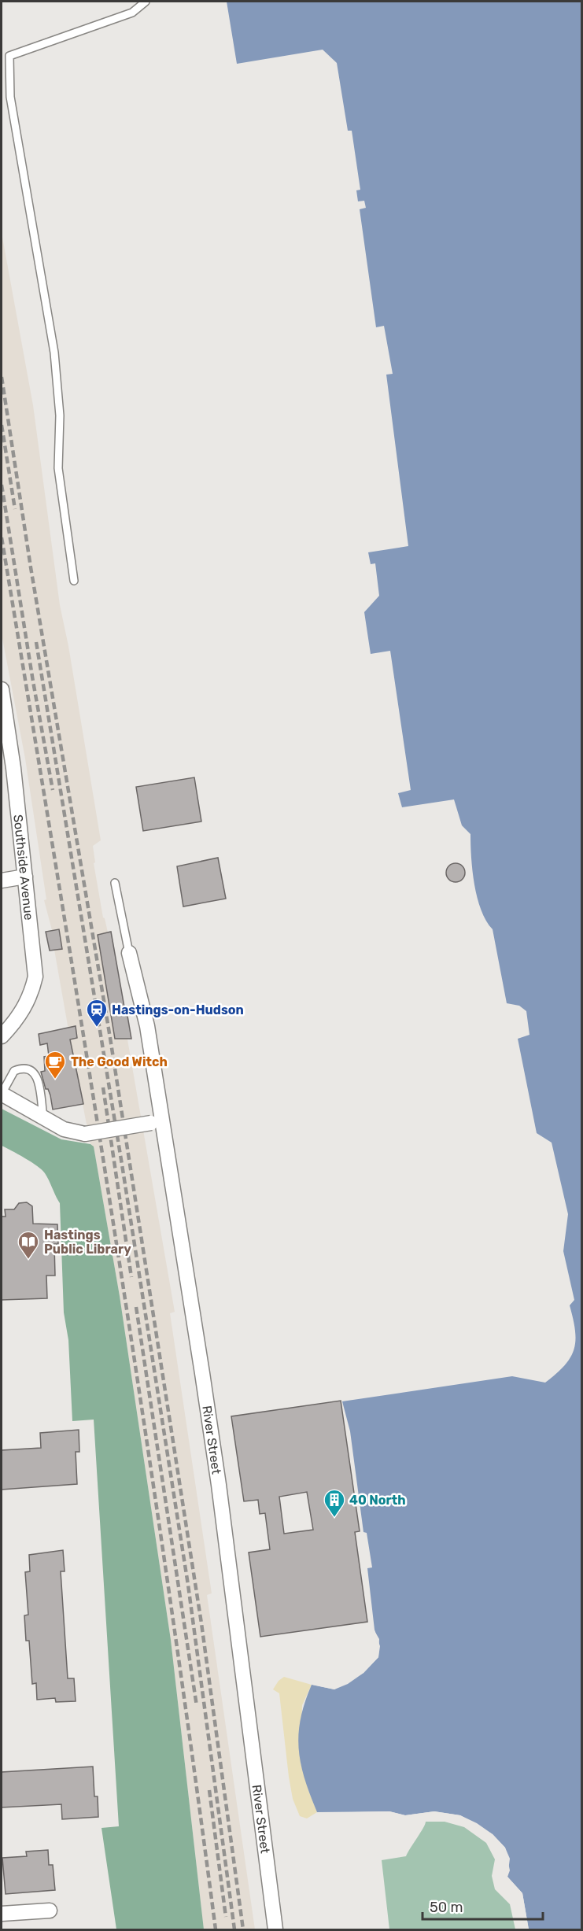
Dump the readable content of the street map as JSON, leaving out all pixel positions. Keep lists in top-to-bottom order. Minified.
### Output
{"streets":{"street":["Southside Avenue","River Street"]},"places":{"station":["Hastings-on-Hudson"],"cafe":["The Good Witch"],"library":["Hastings Public Library"],"building":["40 North"]},"scale_bar":"50 m"}
